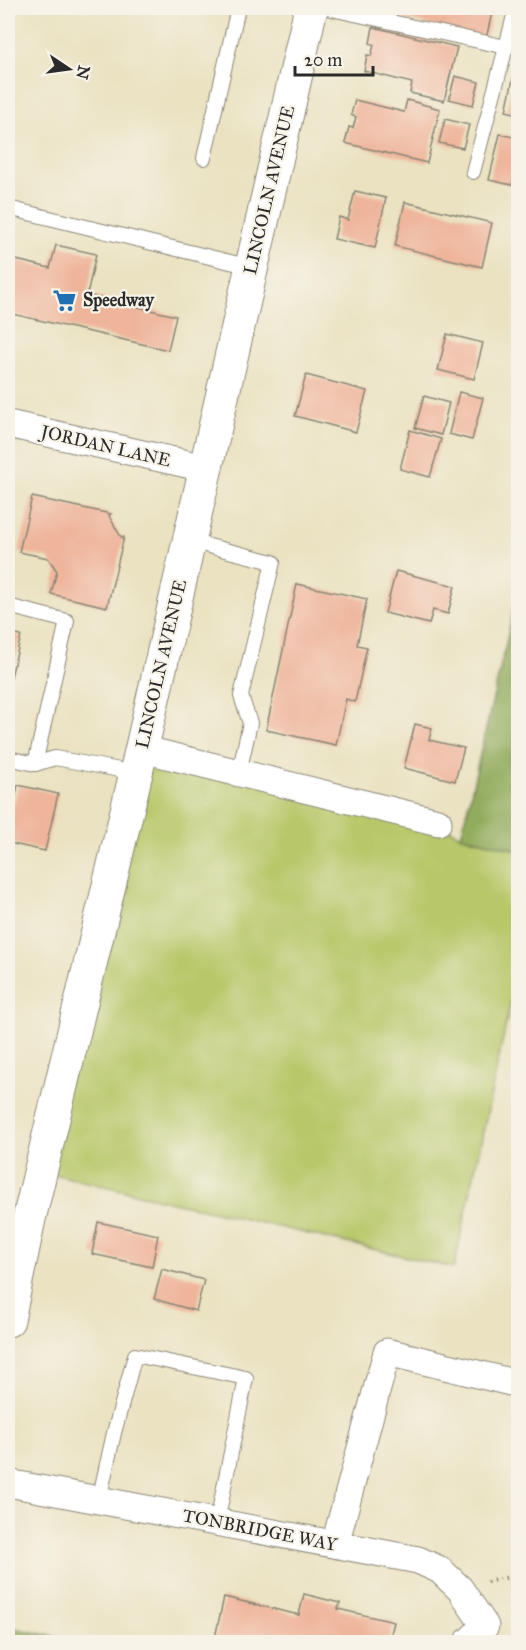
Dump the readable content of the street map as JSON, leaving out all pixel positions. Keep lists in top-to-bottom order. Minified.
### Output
{"streets":{"main road":["LINCOLN AVENUE"],"street":["JORDAN LANE","TONBRIDGE WAY"]},"crossings":[["LINCOLN AVENUE","JORDAN LANE"]],"places":{"supermarket":["Speedway"]},"scale_bar":"20 m","north":"right"}
